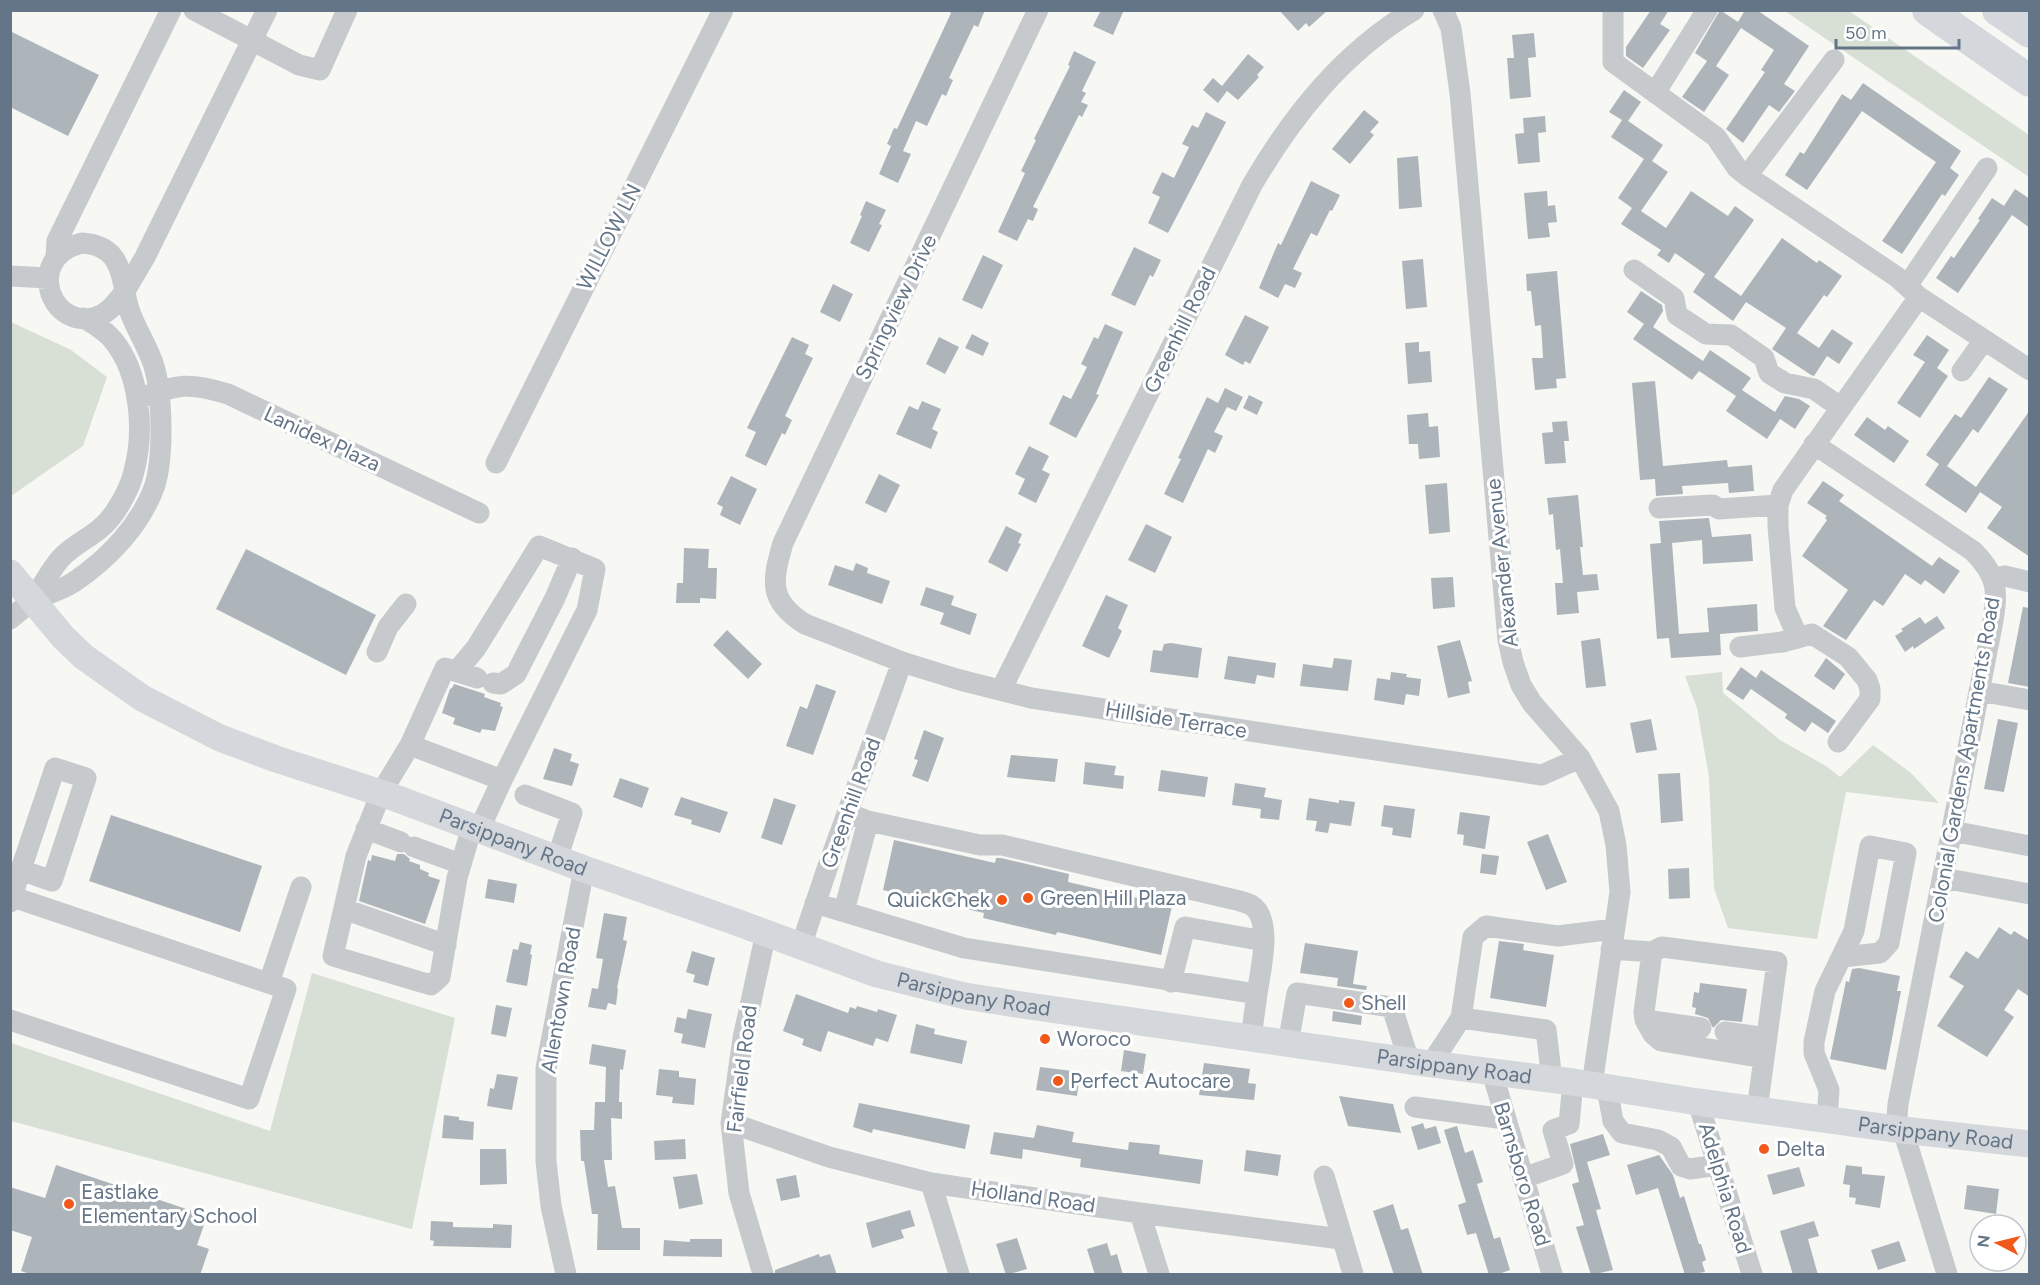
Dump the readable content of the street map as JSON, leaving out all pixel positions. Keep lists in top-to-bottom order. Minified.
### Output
{"streets":{"main road":["Parsippany Road"],"street":["WILLOW LN","Springview Drive","Greenhill Road","Lanidex Plaza","Alexander Avenue","Hillside Terrace","Colonial Gardens Apartments Road","Allentown Road","Fairfield Road","Barnsboro Road","Adelphia Road","Holland Road"]},"crossings":[["Springview Drive","Hillside Terrace"],["Greenhill Road","Hillside Terrace"],["Greenhill Road","Parsippany Road"],["Alexander Avenue","Hillside Terrace"],["Alexander Avenue","Parsippany Road"],["Colonial Gardens Apartments Road","Parsippany Road"],["Parsippany Road","Allentown Road"],["Parsippany Road","Fairfield Road"],["Parsippany Road","Barnsboro Road"],["Parsippany Road","Adelphia Road"],["Fairfield Road","Holland Road"]],"places":["Green Hill Plaza","QuickChek","Shell","Woroco","Perfect Autocare","Delta","Eastlake Elementary School"],"scale_bar":"50 m","north":"left"}
